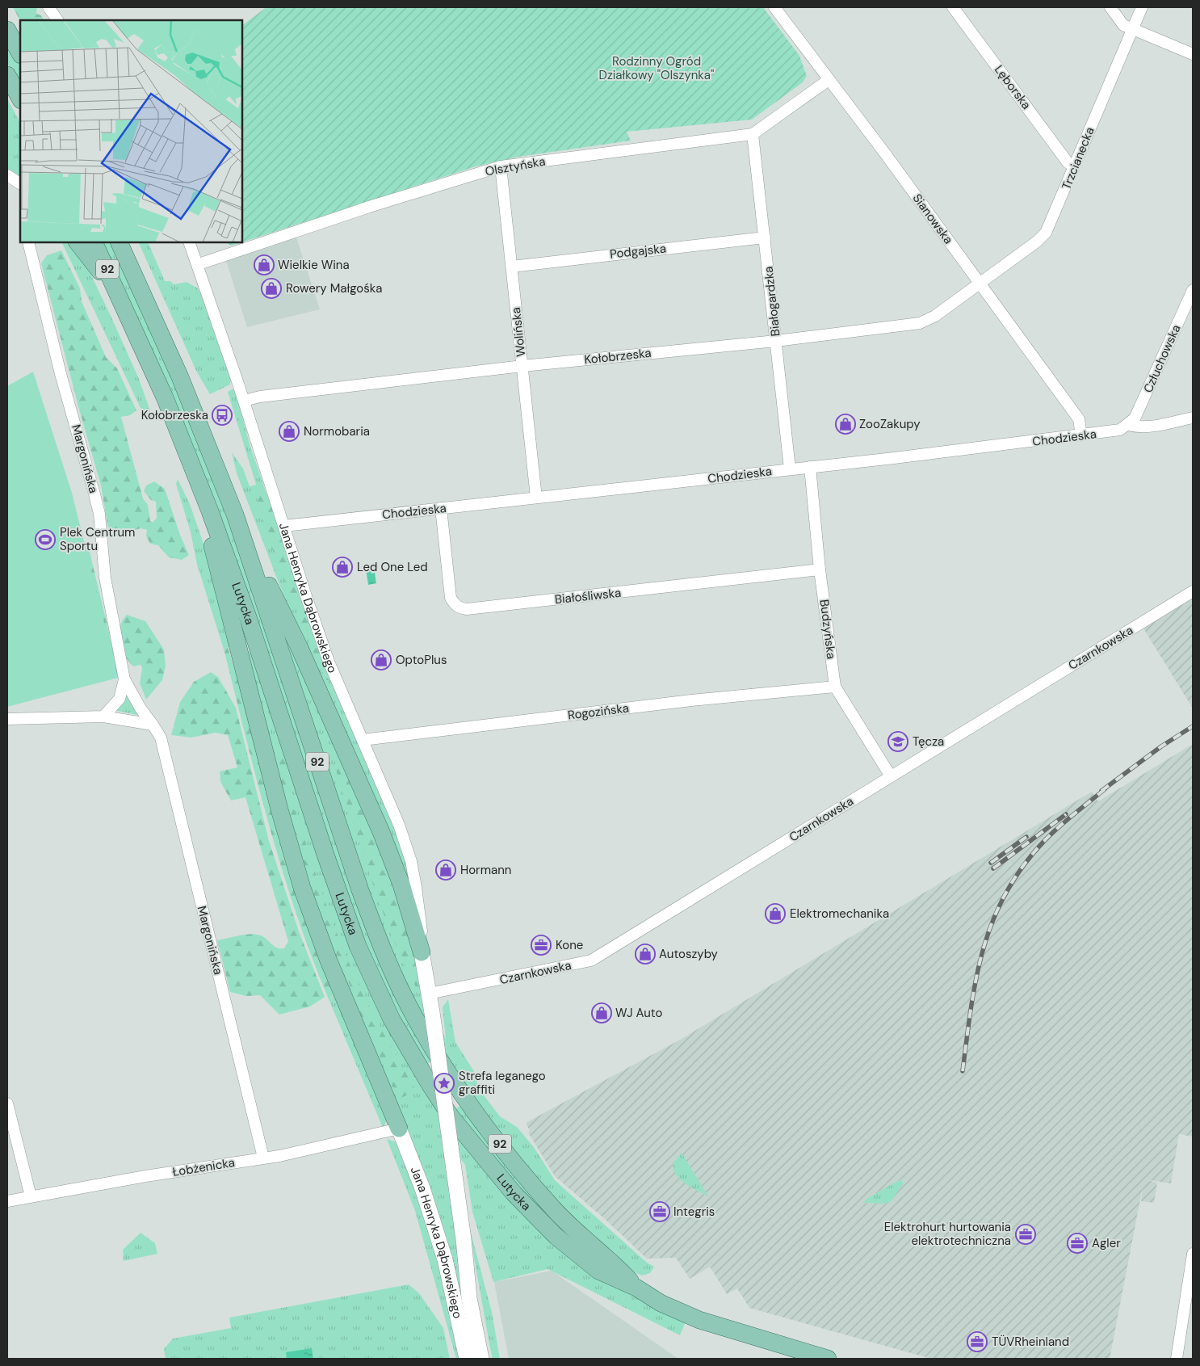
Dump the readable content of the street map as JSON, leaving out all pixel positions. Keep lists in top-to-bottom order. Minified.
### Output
{"streets":{"main road":["92","Jana Henryka Dąbrowskiego","Lutycka"],"street":["Lęborska","Trzcianecka","Olsztyńska","Sianowska","Podgajska","Białogardzka","Wolińska","Kołobrzeska","Człuchowska","Chodzieska","Margonińska","Białośliwska","Budzyńska","Czarnkowska","Rogozińska","Łobżenicka"]},"crossings":[["Lęborska","Trzcianecka"],["Trzcianecka","Sianowska"],["Trzcianecka","Kołobrzeska"],["Olsztyńska","Sianowska"],["Olsztyńska","Białogardzka"],["Olsztyńska","Wolińska"],["Olsztyńska","Jana Henryka Dąbrowskiego"],["Sianowska","Kołobrzeska"],["Sianowska","Chodzieska"],["Podgajska","Białogardzka"],["Podgajska","Wolińska"],["92","Lutycka"],["Białogardzka","Kołobrzeska"],["Białogardzka","Chodzieska"],["Wolińska","Kołobrzeska"],["Wolińska","Chodzieska"],["Kołobrzeska","Jana Henryka Dąbrowskiego"],["Człuchowska","Chodzieska"],["Chodzieska","Białośliwska"],["Chodzieska","Jana Henryka Dąbrowskiego"],["Chodzieska","Budzyńska"],["Margonińska","Łobżenicka"],["Białośliwska","Budzyńska"],["Jana Henryka Dąbrowskiego","Czarnkowska"],["Jana Henryka Dąbrowskiego","Rogozińska"],["Jana Henryka Dąbrowskiego","Łobżenicka"],["Budzyńska","Czarnkowska"],["Budzyńska","Rogozińska"]],"parks":["Rodzinny Ogród Działkowy \"Olszynka\""],"places":{"shop":["Wielkie Wina","Rowery Małgośka","ZooZakupy","Normobaria","Led One Led","OptoPlus","Hormann","Elektromechanika","Autoszyby","WJ Auto"],"bus stop":["Kołobrzeska"],"sports":["Plek Centrum Sportu"],"school or university":["Tęcza"],"office":["Kone","Integris","Elektrohurt hurtowania elektrotechniczna","Agler","TÜVRheinland"],"place":["Strefa leganego graffiti"]}}
